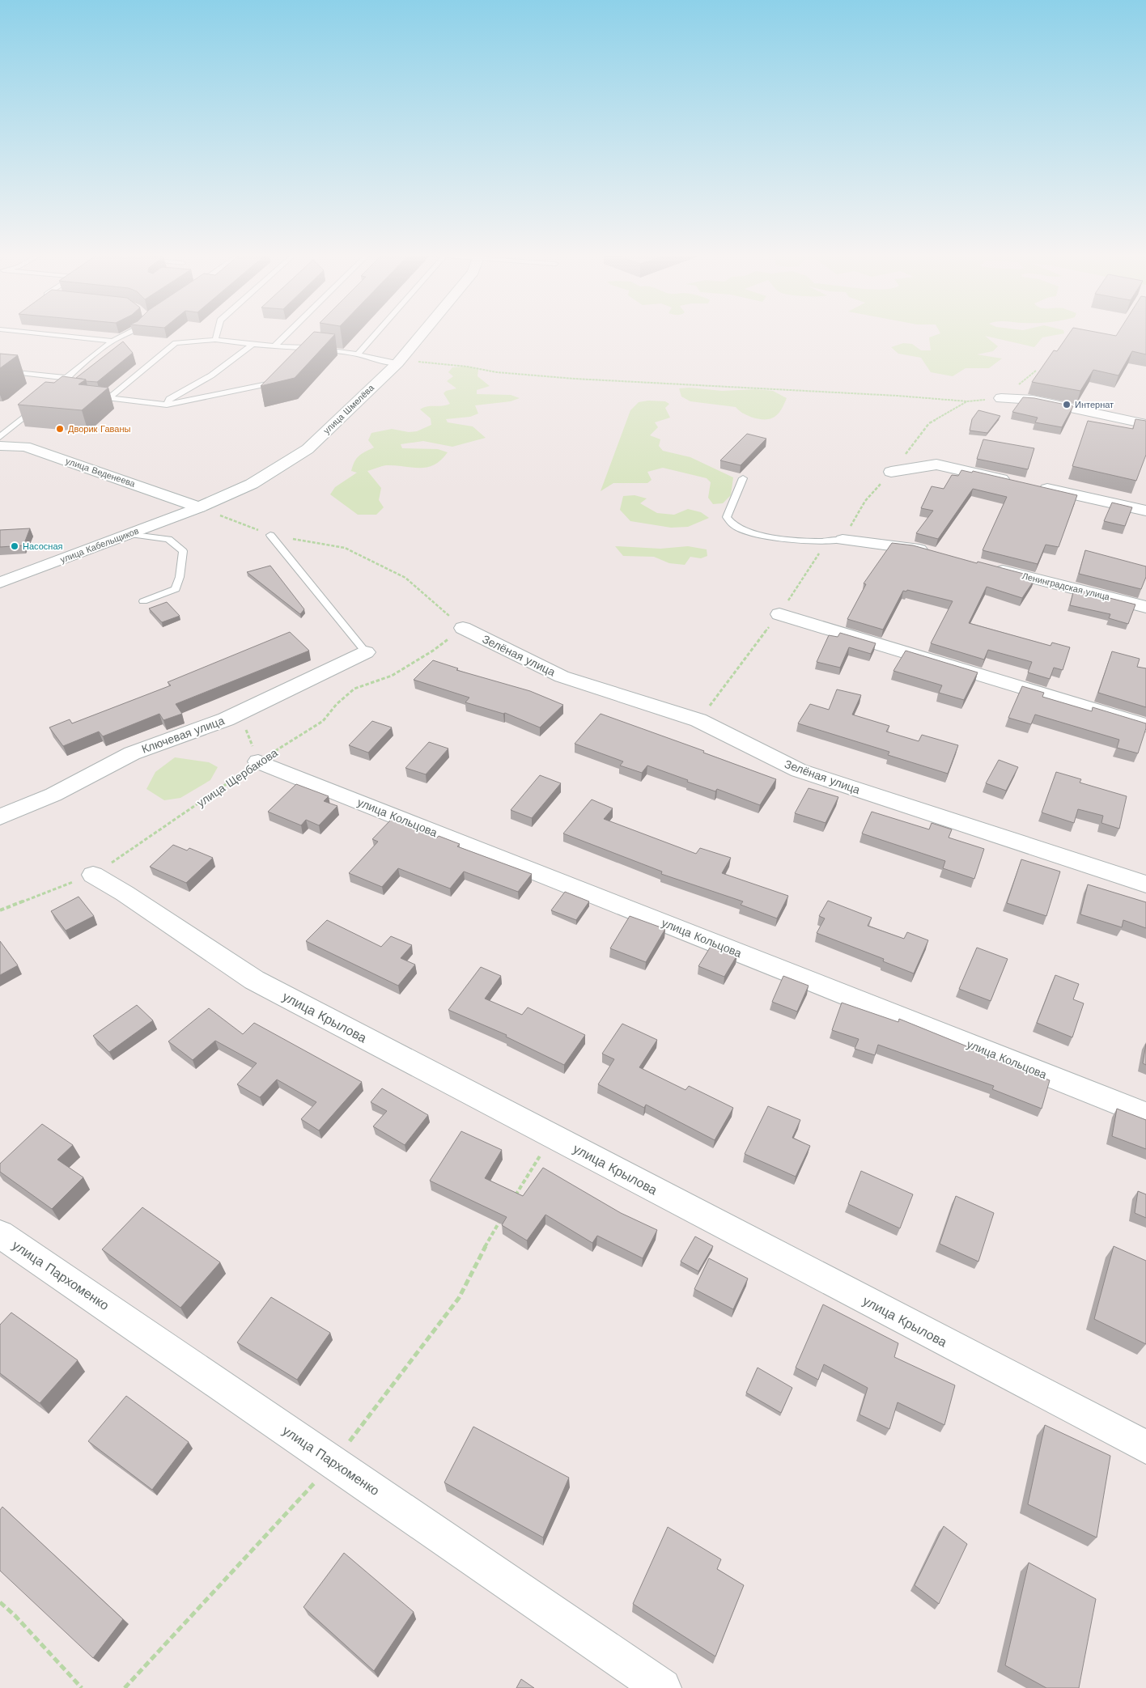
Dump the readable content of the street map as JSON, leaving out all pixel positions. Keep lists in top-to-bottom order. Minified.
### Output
{"streets":{"street":["улица Шмелёва","улица Веденеева","улица Кабельщиков","Ленинградская улица","Зелёная улица","Ключевая улица","улица Кольцова","улица Крылова","улица Пархоменко"],"path":["улица Щербакова"]},"crossings":[["улица Шмелёва","улица Веденеева"],["улица Шмелёва","улица Кабельщиков"],["улица Веденеева","улица Кабельщиков"],["Зелёная улица","улица Щербакова"],["улица Щербакова","улица Кольцова"],["улица Щербакова","улица Крылова"]],"places":["Интернат","Дворик Гаваны","Насосная"]}
